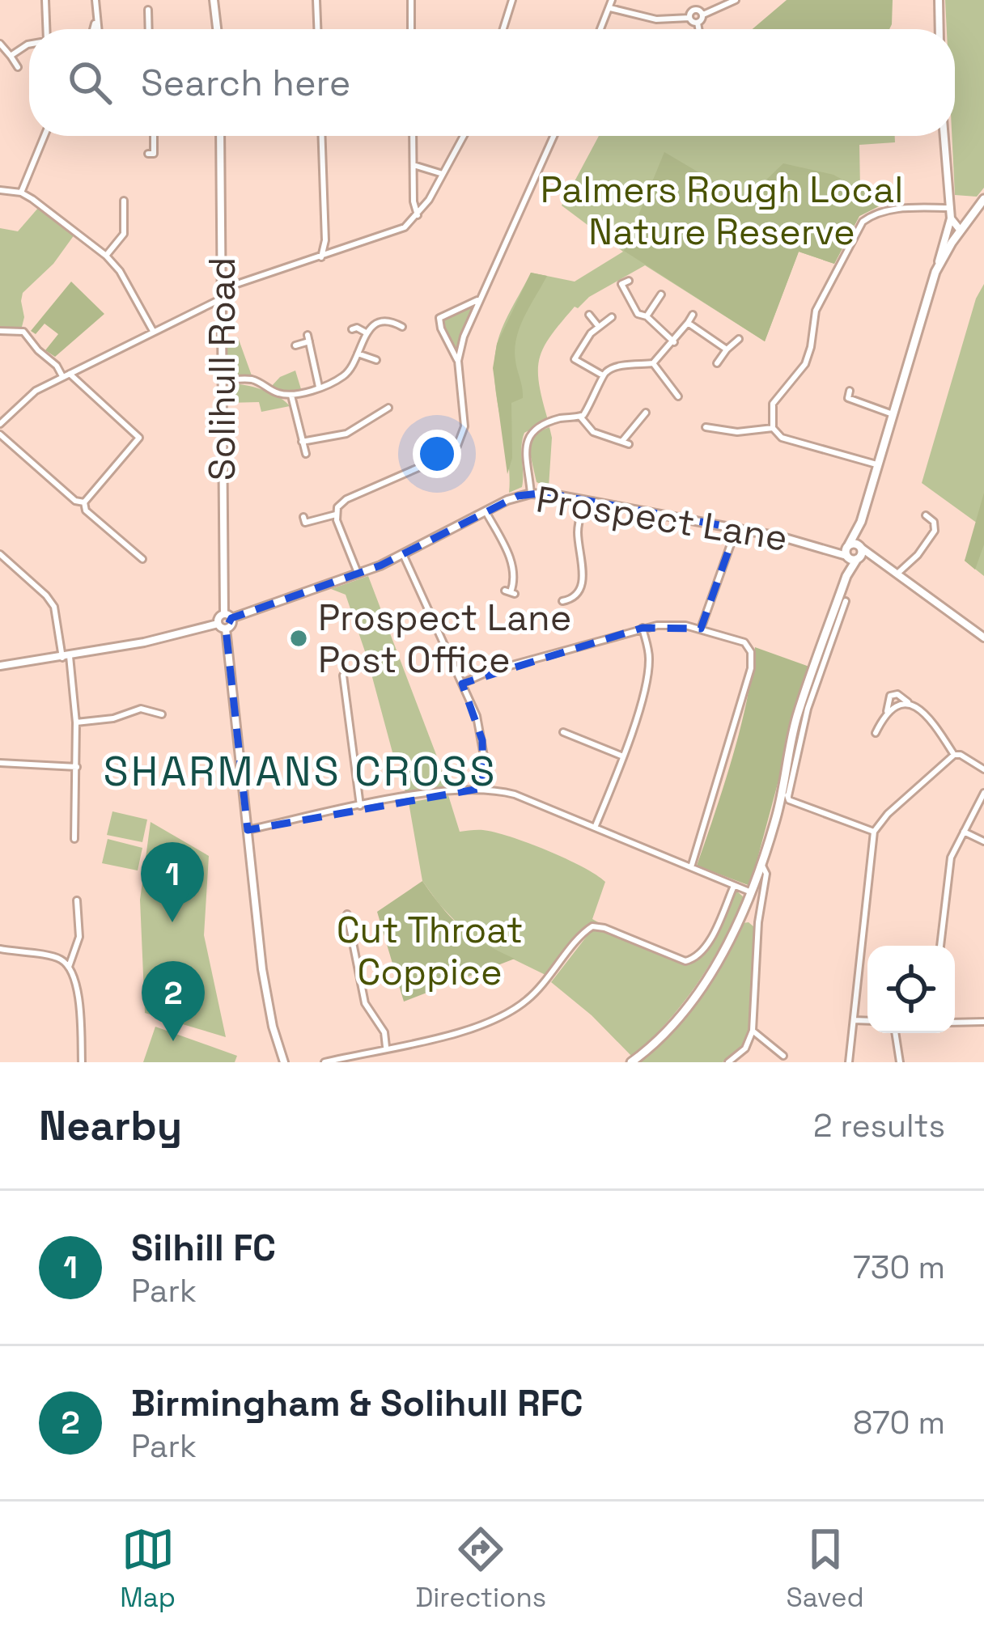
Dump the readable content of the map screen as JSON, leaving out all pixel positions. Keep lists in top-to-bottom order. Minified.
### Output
{"streets":{"street":["Solihull Road","Prospect Lane"]},"crossings":[["Solihull Road","Prospect Lane"]],"districts":["SHARMANS CROSS"],"parks":["Palmers Rough Local Nature Reserve","Cut Throat Coppice"],"places":["Prospect Lane Post Office"],"page":{"search":"Search here","pins":["1","2"],"heading":["Nearby","2 results"],"list":[{"mark":"1","name":"Silhill FC","note":"Park","value":"730 m"},{"mark":"2","name":"Birmingham & Solihull RFC","note":"Park","value":"870 m"}],"nav":["Map","Directions","Saved"]}}
